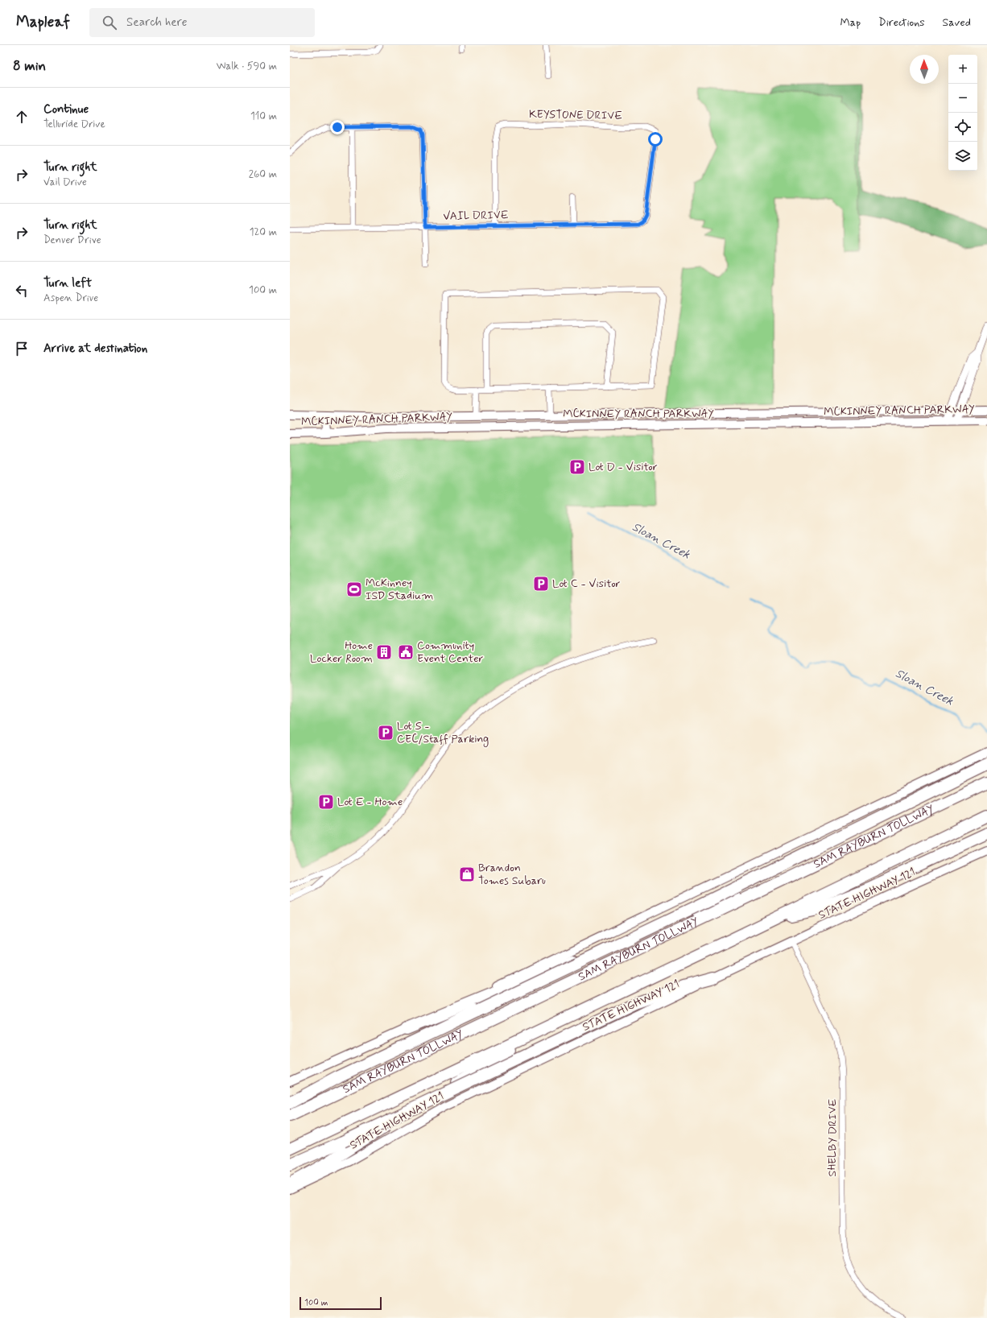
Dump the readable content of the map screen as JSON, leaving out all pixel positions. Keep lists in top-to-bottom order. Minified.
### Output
{"streets":{"highway":["SAM RAYBURN TOLLWAY"],"main road":["MCKINNEY RANCH PARKWAY","STATE HIGHWAY 121"],"street":["KEYSTONE DRIVE","VAIL DRIVE","SHELBY DRIVE"]},"crossings":[["KEYSTONE DRIVE","VAIL DRIVE"],["STATE HIGHWAY 121","SHELBY DRIVE"]],"water":["Sloan Creek"],"places":{"parking":["Lot D - Visitor","Lot C - Visitor","Lot S - CEC/Staff Parking","Lot E - Home"],"sports":["McKinney ISD Stadium"],"building":["Home Locker Room"],"public building":["Community Event Center"],"shop":["Brandon Tomes Subaru"]},"scale_bar":"100 m","north":"top","page":{"header":"Mapleaf","search":"Search here","nav":["Map","Directions","Saved"],"heading":["8 min","Walk · 590 m"],"map_buttons":["+","−"],"list":[["Continue","Telluride Drive","110 m"],["Turn right","Vail Drive","260 m"],["Turn right","Denver Drive","120 m"],["Turn left","Aspen Drive","100 m"],"Arrive at destination"],"scale":"100 m"}}
